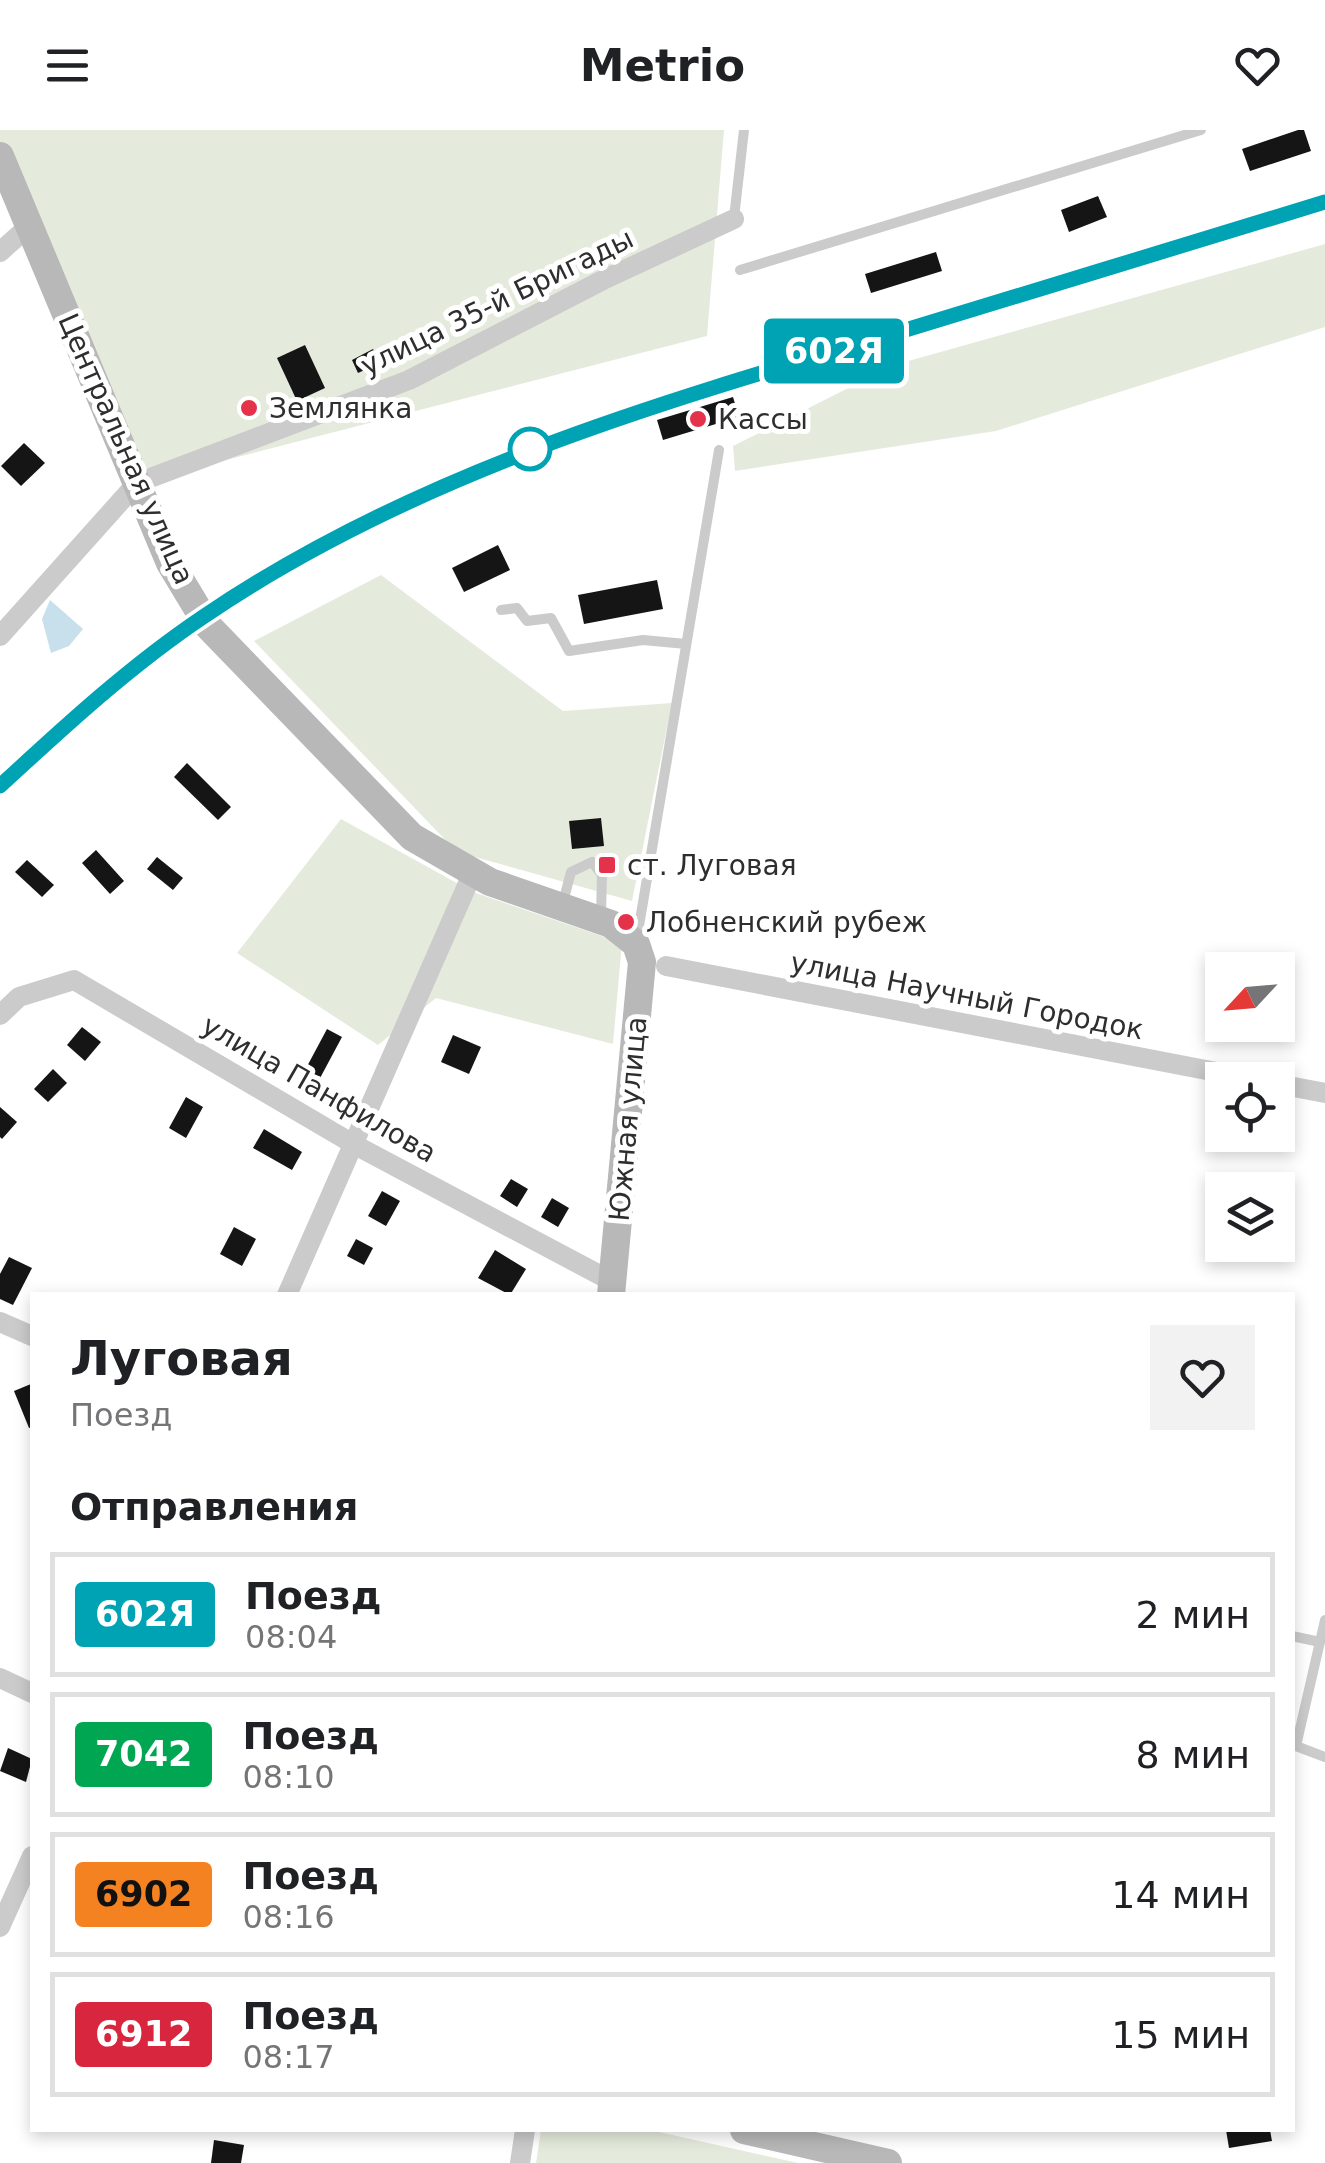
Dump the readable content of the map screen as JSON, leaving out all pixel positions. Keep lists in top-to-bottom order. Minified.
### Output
{"streets":{"street":["улица 35-й Бригады","Центральная улица","улица Научный Городок","улица Панфилова","Южная улица"]},"crossings":[["улица 35-й Бригады","Центральная улица"],["Центральная улица","Южная улица"],["улица Панфилова","Южная улица"]],"places":{"other":["Землянка","Кассы","Лобненский рубеж"],"transit":["ст. Луговая"]},"north":"bottom left","page":{"header":"Metrio","on_map":"602Я","heading":[["Луговая","Поезд"],"Отправления"],"list":[{"mark":"602Я","name":"Поезд","note":"08:04","value":"2 мин"},{"mark":"7042","name":"Поезд","note":"08:10","value":"8 мин"},{"mark":"6902","name":"Поезд","note":"08:16","value":"14 мин"},{"mark":"6912","name":"Поезд","note":"08:17","value":"15 мин"}]}}
